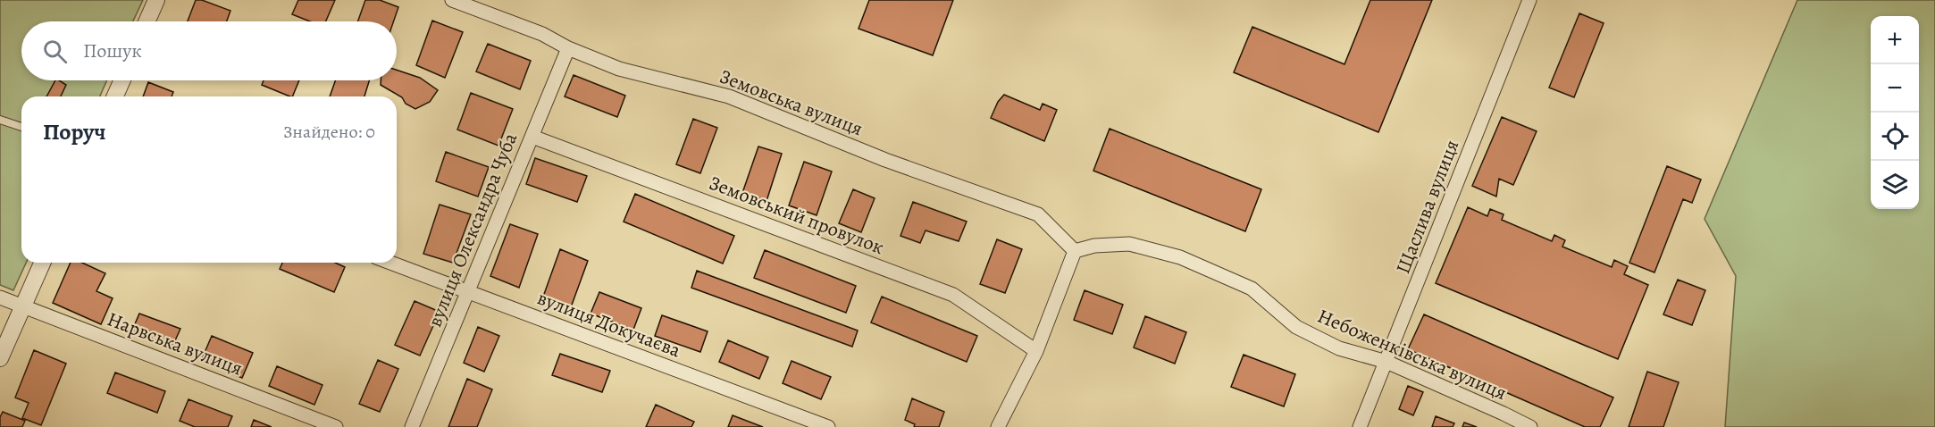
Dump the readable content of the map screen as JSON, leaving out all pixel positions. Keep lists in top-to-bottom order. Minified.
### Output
{"streets":{"street":["Земовська вулиця","Щаслива вулиця","Земовський провулок","вулиця Олександра Чуба","вулиця Докучаєва","Нарвська вулиця","Небоженківська вулиця"]},"crossings":[["Земовська вулиця","вулиця Олександра Чуба"],["Земовська вулиця","Небоженківська вулиця"],["Щаслива вулиця","Небоженківська вулиця"],["Земовський провулок","вулиця Олександра Чуба"],["вулиця Олександра Чуба","вулиця Докучаєва"]],"page":{"map_buttons":["+","−"],"search":"Пошук","heading":["Поруч","Знайдено: 0"]}}
